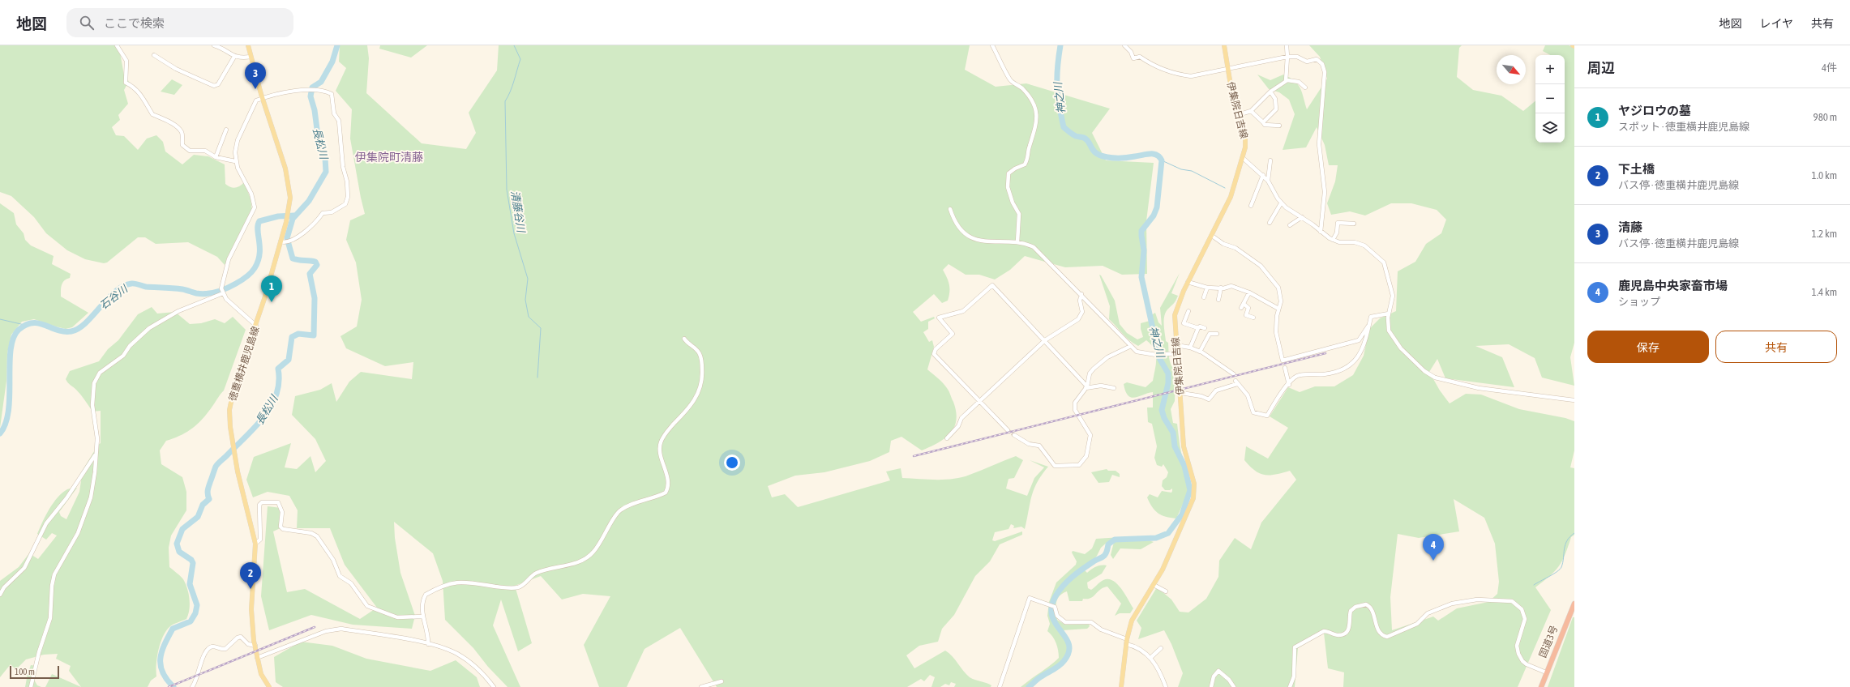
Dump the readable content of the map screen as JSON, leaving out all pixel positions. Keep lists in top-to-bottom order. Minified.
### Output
{"streets":{"highway":["国道3号"],"main road":["伊集院日吉線","徳重横井鹿児島線"]},"districts":["伊集院町清藤"],"water":["神之川","長松川","清藤谷川","石谷川"],"scale_bar":"100 m","north":"bottom right","page":{"header":"地図","search":"ここで検索","nav":["地図","レイヤ","共有"],"heading":["周辺","4件"],"map_buttons":["+","−"],"pins":["3","1","4","2"],"list":[{"mark":"1","name":"ヤジロウの墓","note":"スポット · 徳重横井鹿児島線","value":"980 m"},{"mark":"2","name":"下土橋","note":"バス停 · 徳重横井鹿児島線","value":"1.0 km"},{"mark":"3","name":"清藤","note":"バス停 · 徳重横井鹿児島線","value":"1.2 km"},{"mark":"4","name":"鹿児島中央家畜市場","note":"ショップ","value":"1.4 km"}],"buttons":["保存","共有"],"scale":"100 m"}}
